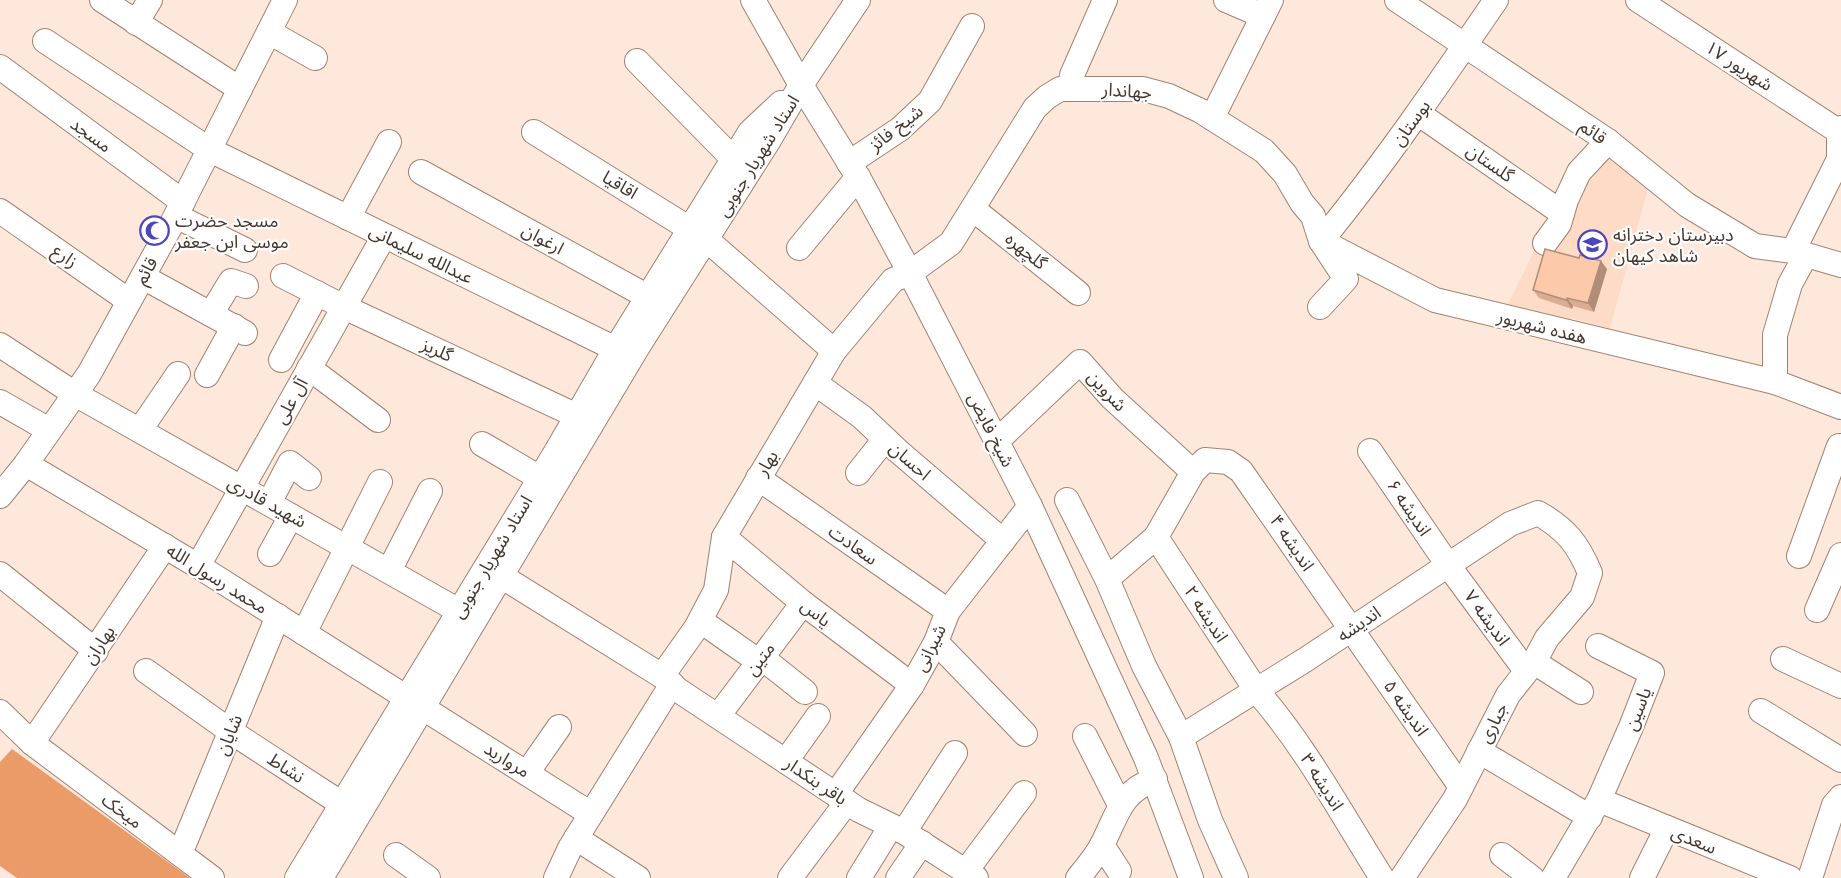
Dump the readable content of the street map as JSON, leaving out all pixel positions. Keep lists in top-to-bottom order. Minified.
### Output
{"streets":{"street":["۱۷ شهریور","جهاندار","بوستان","شیخ فائز","قائم","مسجد","استاد شهریار جنوبی","گلستان","اقاقیا","ارغوان","گلچهره","عبدالله سلیمانی","زارع","هفده شهریور","گلریز","شروین","آل علی","شیخ فایض","احسان","بهار","شهید قادری","اندیشه ۶","اندیشه ۴","سعادت","محمد رسول الله","یاس","اندیشه ۲","اندیشه ۷","اندیشه","بهاران","شیرانی","متین","اندیشه ۵","یاسین","جباری","شایان","مروارید","نشاط","باقر بنکدار","اندیشه ۳","میخک","سعدی"]},"crossings":[["جهاندار","بوستان"],["جهاندار","گلچهره"],["جهاندار","هفده شهریور"],["جهاندار","شیخ فایض"],["جهاندار","بهار"],["بوستان","قائم"],["بوستان","گلستان"],["بوستان","هفده شهریور"],["شیخ فائز","شیخ فایض"],["قائم","مسجد"],["قائم","عبدالله سلیمانی"],["قائم","زارع"],["قائم","شهید قادری"],["قائم","محمد رسول الله"],["استاد شهریار جنوبی","اقاقیا"],["استاد شهریار جنوبی","ارغوان"],["استاد شهریار جنوبی","عبدالله سلیمانی"],["استاد شهریار جنوبی","گلریز"],["استاد شهریار جنوبی","شیخ فایض"],["استاد شهریار جنوبی","شهید قادری"],["استاد شهریار جنوبی","محمد رسول الله"],["استاد شهریار جنوبی","مروارید"],["استاد شهریار جنوبی","نشاط"],["استاد شهریار جنوبی","باقر بنکدار"],["اقاقیا","بهار"],["عبدالله سلیمانی","آل علی"],["گلریز","آل علی"],["شروین","شیخ فایض"],["شروین","اندیشه ۴"],["آل علی","شهید قادری"],["آل علی","محمد رسول الله"],["شیخ فایض","بهار"],["شیخ فایض","شیرانی"],["احسان","بهار"],["احسان","شیرانی"],["بهار","سعادت"],["بهار","یاس"],["بهار","باقر بنکدار"],["اندیشه ۶","اندیشه ۷"],["اندیشه ۶","اندیشه"],["اندیشه ۴","اندیشه"],["اندیشه ۴","اندیشه ۵"],["سعادت","شیرانی"],["محمد رسول الله","بهاران"],["محمد رسول الله","شایان"],["محمد رسول الله","مروارید"],["یاس","شیرانی"],["یاس","متین"],["اندیشه ۲","اندیشه"],["اندیشه ۲","اندیشه ۳"],["اندیشه ۷","اندیشه"],["اندیشه ۷","جباری"],["اندیشه","اندیشه ۵"],["اندیشه","جباری"],["اندیشه","اندیشه ۳"],["بهاران","میخک"],["شیرانی","باقر بنکدار"],["متین","باقر بنکدار"],["اندیشه ۵","جباری"],["یاسین","سعدی"],["جباری","سعدی"],["شایان","نشاط"],["شایان","میخک"]],"places":{"mosque":["مسجد حضرت موسی ابن جعفر"],"school or university":["دبیرستان دخترانه شاهد کیهان"]}}
